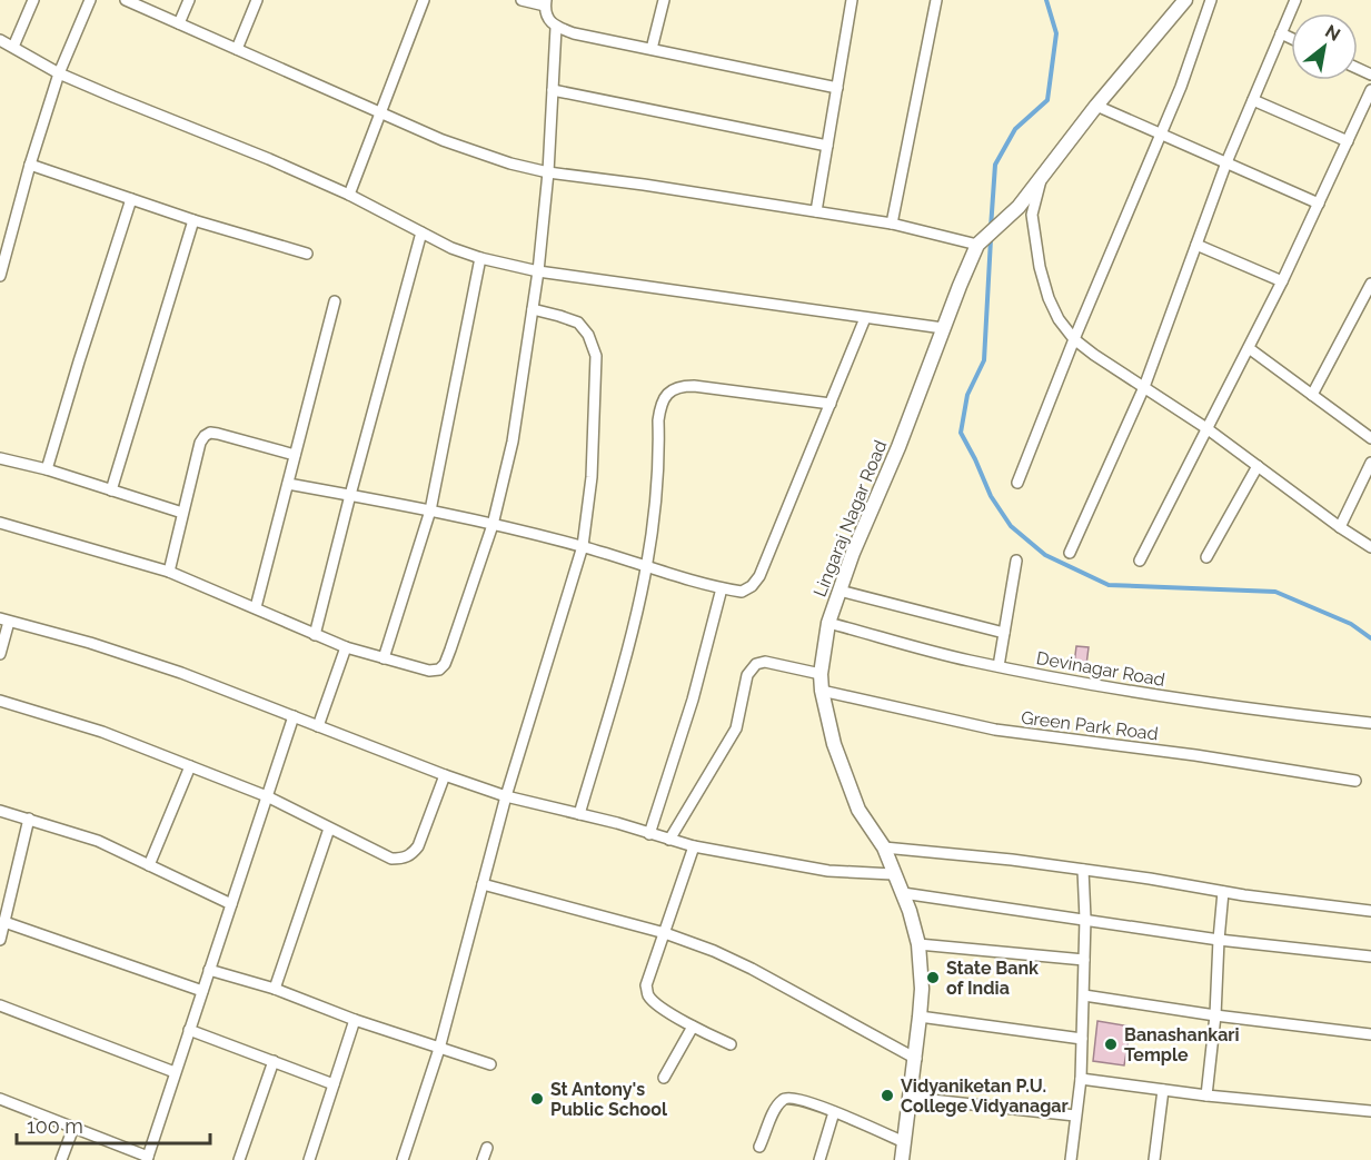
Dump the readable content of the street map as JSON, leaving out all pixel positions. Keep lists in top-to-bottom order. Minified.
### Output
{"streets":{"street":["Lingaraj Nagar Road","Devinagar Road","Green Park Road"]},"crossings":[["Lingaraj Nagar Road","Devinagar Road"],["Lingaraj Nagar Road","Green Park Road"]],"places":["State Bank of India","Banashankari Temple","Vidyaniketan P.U. College Vidyanagar","St Antony's Public School"],"scale_bar":"100 m","north":"top right"}
